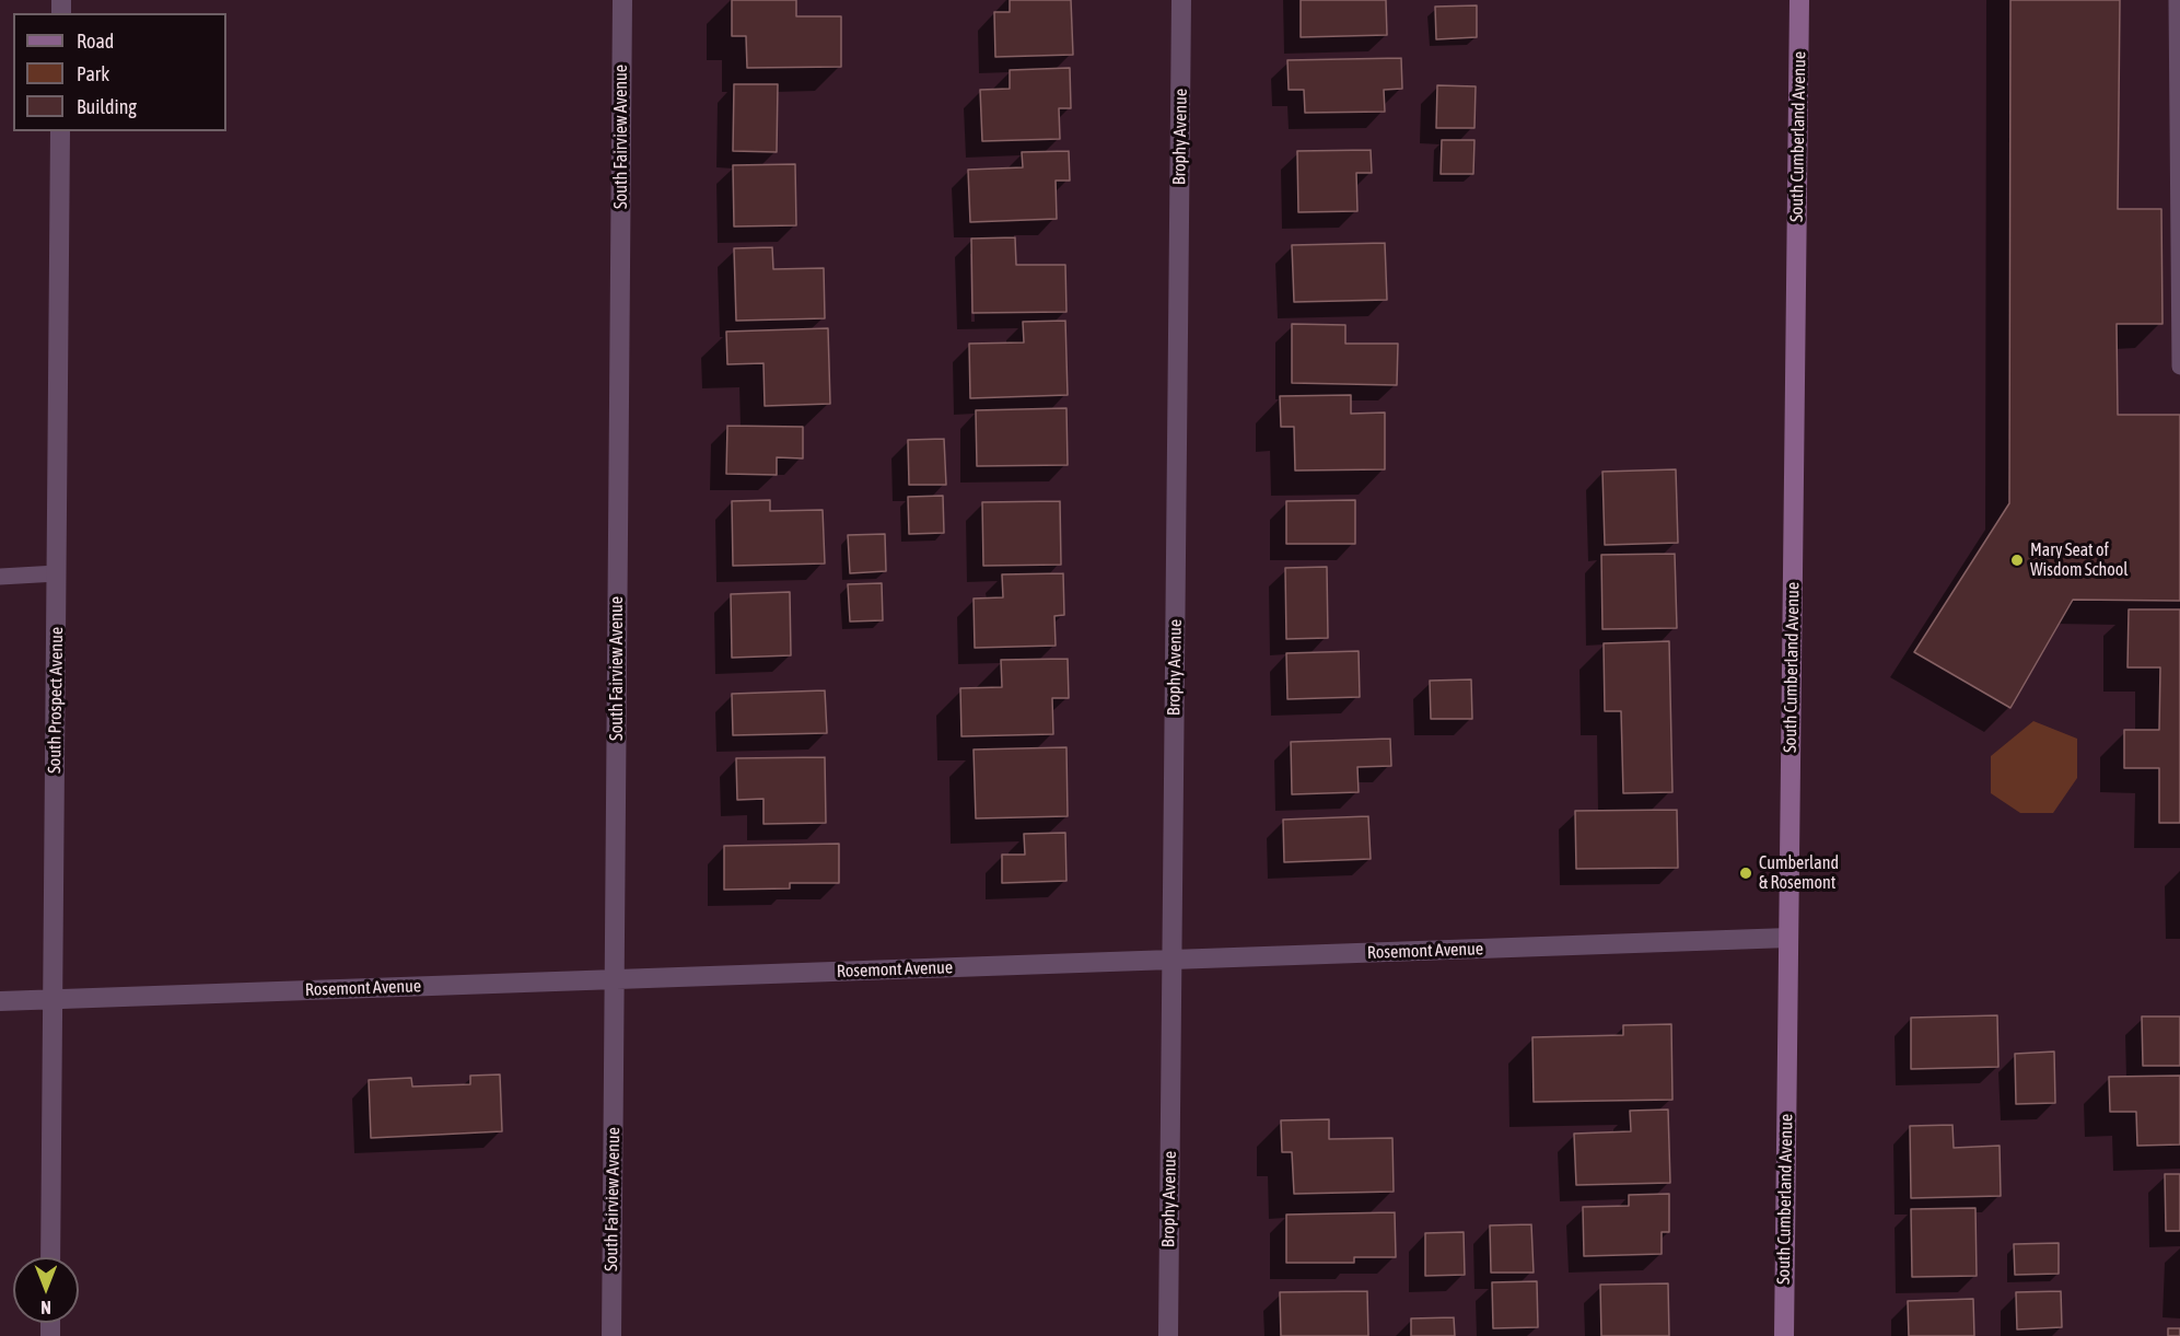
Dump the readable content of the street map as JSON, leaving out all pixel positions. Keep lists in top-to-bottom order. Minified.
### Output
{"streets":{"street":["South Fairview Avenue","Brophy Avenue","South Cumberland Avenue","South Prospect Avenue","Rosemont Avenue"]},"crossings":[["South Fairview Avenue","Rosemont Avenue"],["Brophy Avenue","Rosemont Avenue"],["South Cumberland Avenue","Rosemont Avenue"],["South Prospect Avenue","Rosemont Avenue"]],"places":["Mary Seat of Wisdom School","Cumberland & Rosemont"],"legend":["Road","Park","Building"],"north":"bottom"}
